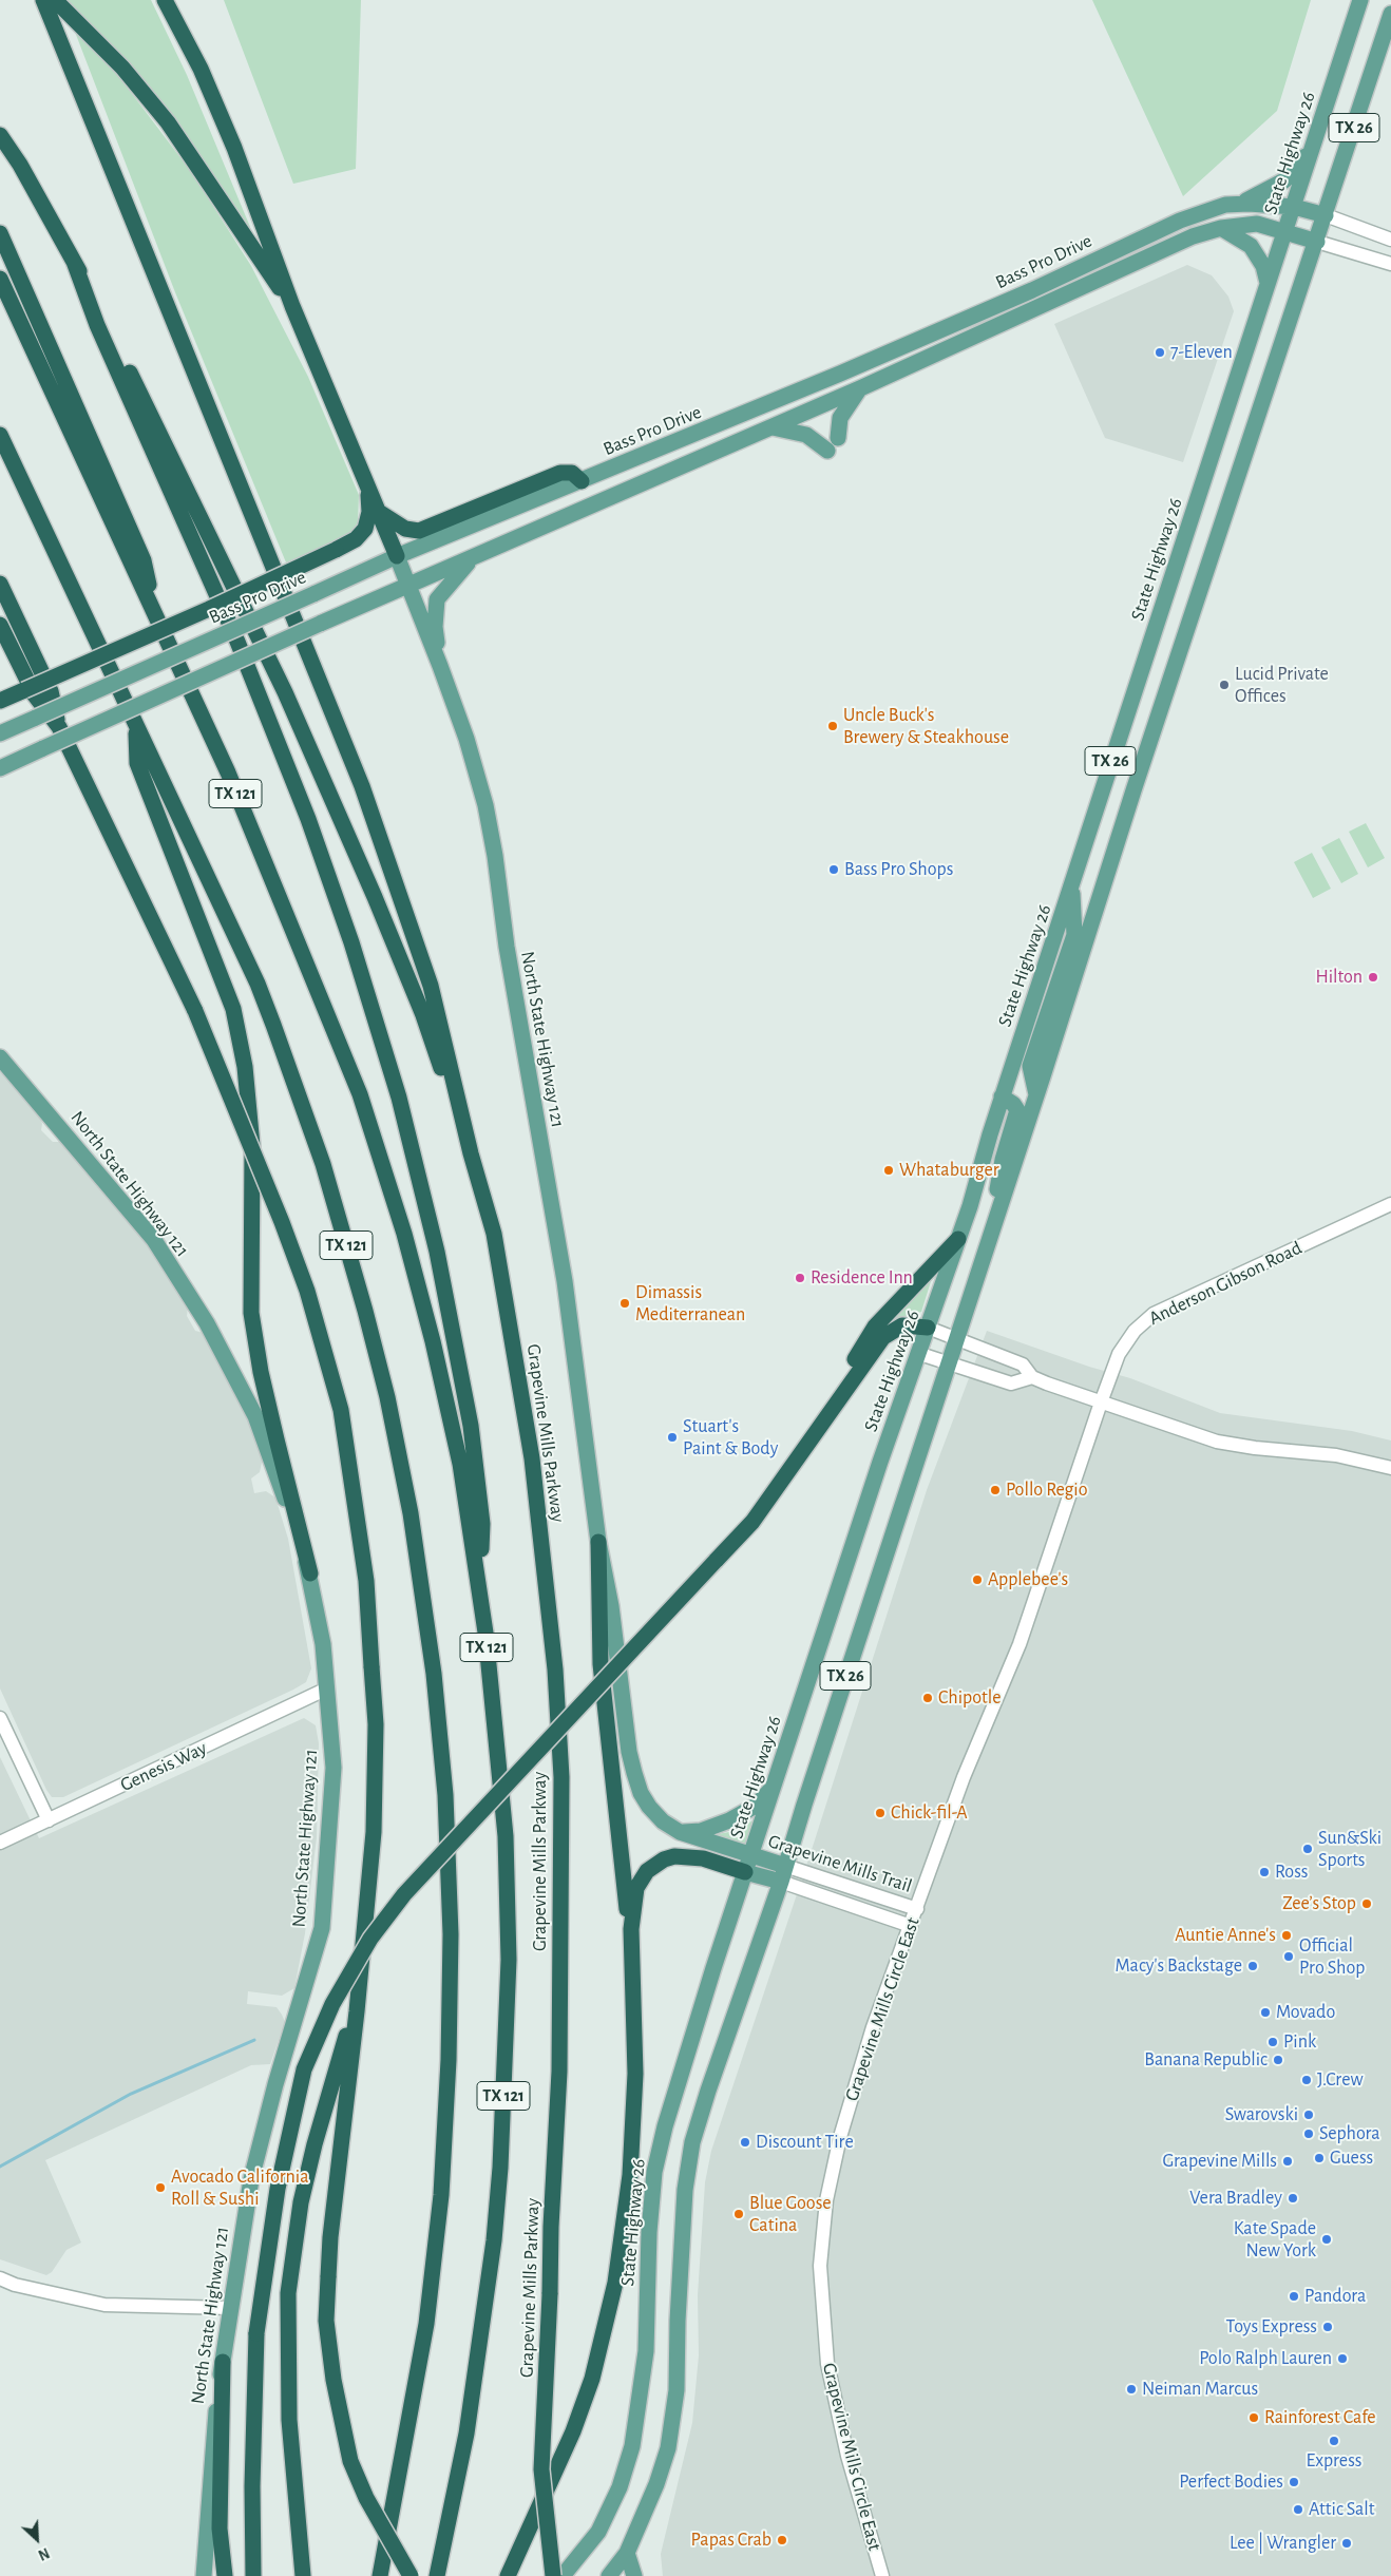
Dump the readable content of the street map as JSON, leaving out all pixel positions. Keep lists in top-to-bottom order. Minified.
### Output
{"streets":{"highway":["TX 121","Grapevine Mills Parkway"],"main road":["TX 26","State Highway 26","Bass Pro Drive","North State Highway 121","Grapevine Mills Trail"],"street":["Anderson Gibson Road","Genesis Way","Grapevine Mills Circle East"]},"crossings":[["TX 26","Bass Pro Drive"],["TX 26","Grapevine Mills Trail"],["State Highway 26","Bass Pro Drive"],["State Highway 26","Grapevine Mills Trail"],["Bass Pro Drive","North State Highway 121"],["North State Highway 121","Genesis Way"],["North State Highway 121","Grapevine Mills Trail"],["Anderson Gibson Road","Grapevine Mills Circle East"],["Grapevine Mills Trail","Grapevine Mills Circle East"]],"places":["7-Eleven","Lucid Private Offices","Uncle Buck's Brewery & Steakhouse","Bass Pro Shops","Hilton","Whataburger","Residence Inn","Dimassis Mediterranean","Stuart's Paint & Body","Pollo Regio","Applebee's","Chipotle","Chick-fil-A","Sun&Ski Sports","Ross","Zee’s Stop","Auntie Anne's","Official Pro Shop","Macy's Backstage","Movado","Pink","Banana Republic","J.Crew","Swarovski","Sephora","Discount Tire","Guess","Grapevine Mills","Avocado California Roll & Sushi","Vera Bradley","Blue Goose Catina","Kate Spade New York","Pandora","Toys Express","Polo Ralph Lauren","Neiman Marcus","Rainforest Cafe","Express","Perfect Bodies","Attic Salt","Papas Crab","Lee | Wrangler"],"north":"bottom right"}
